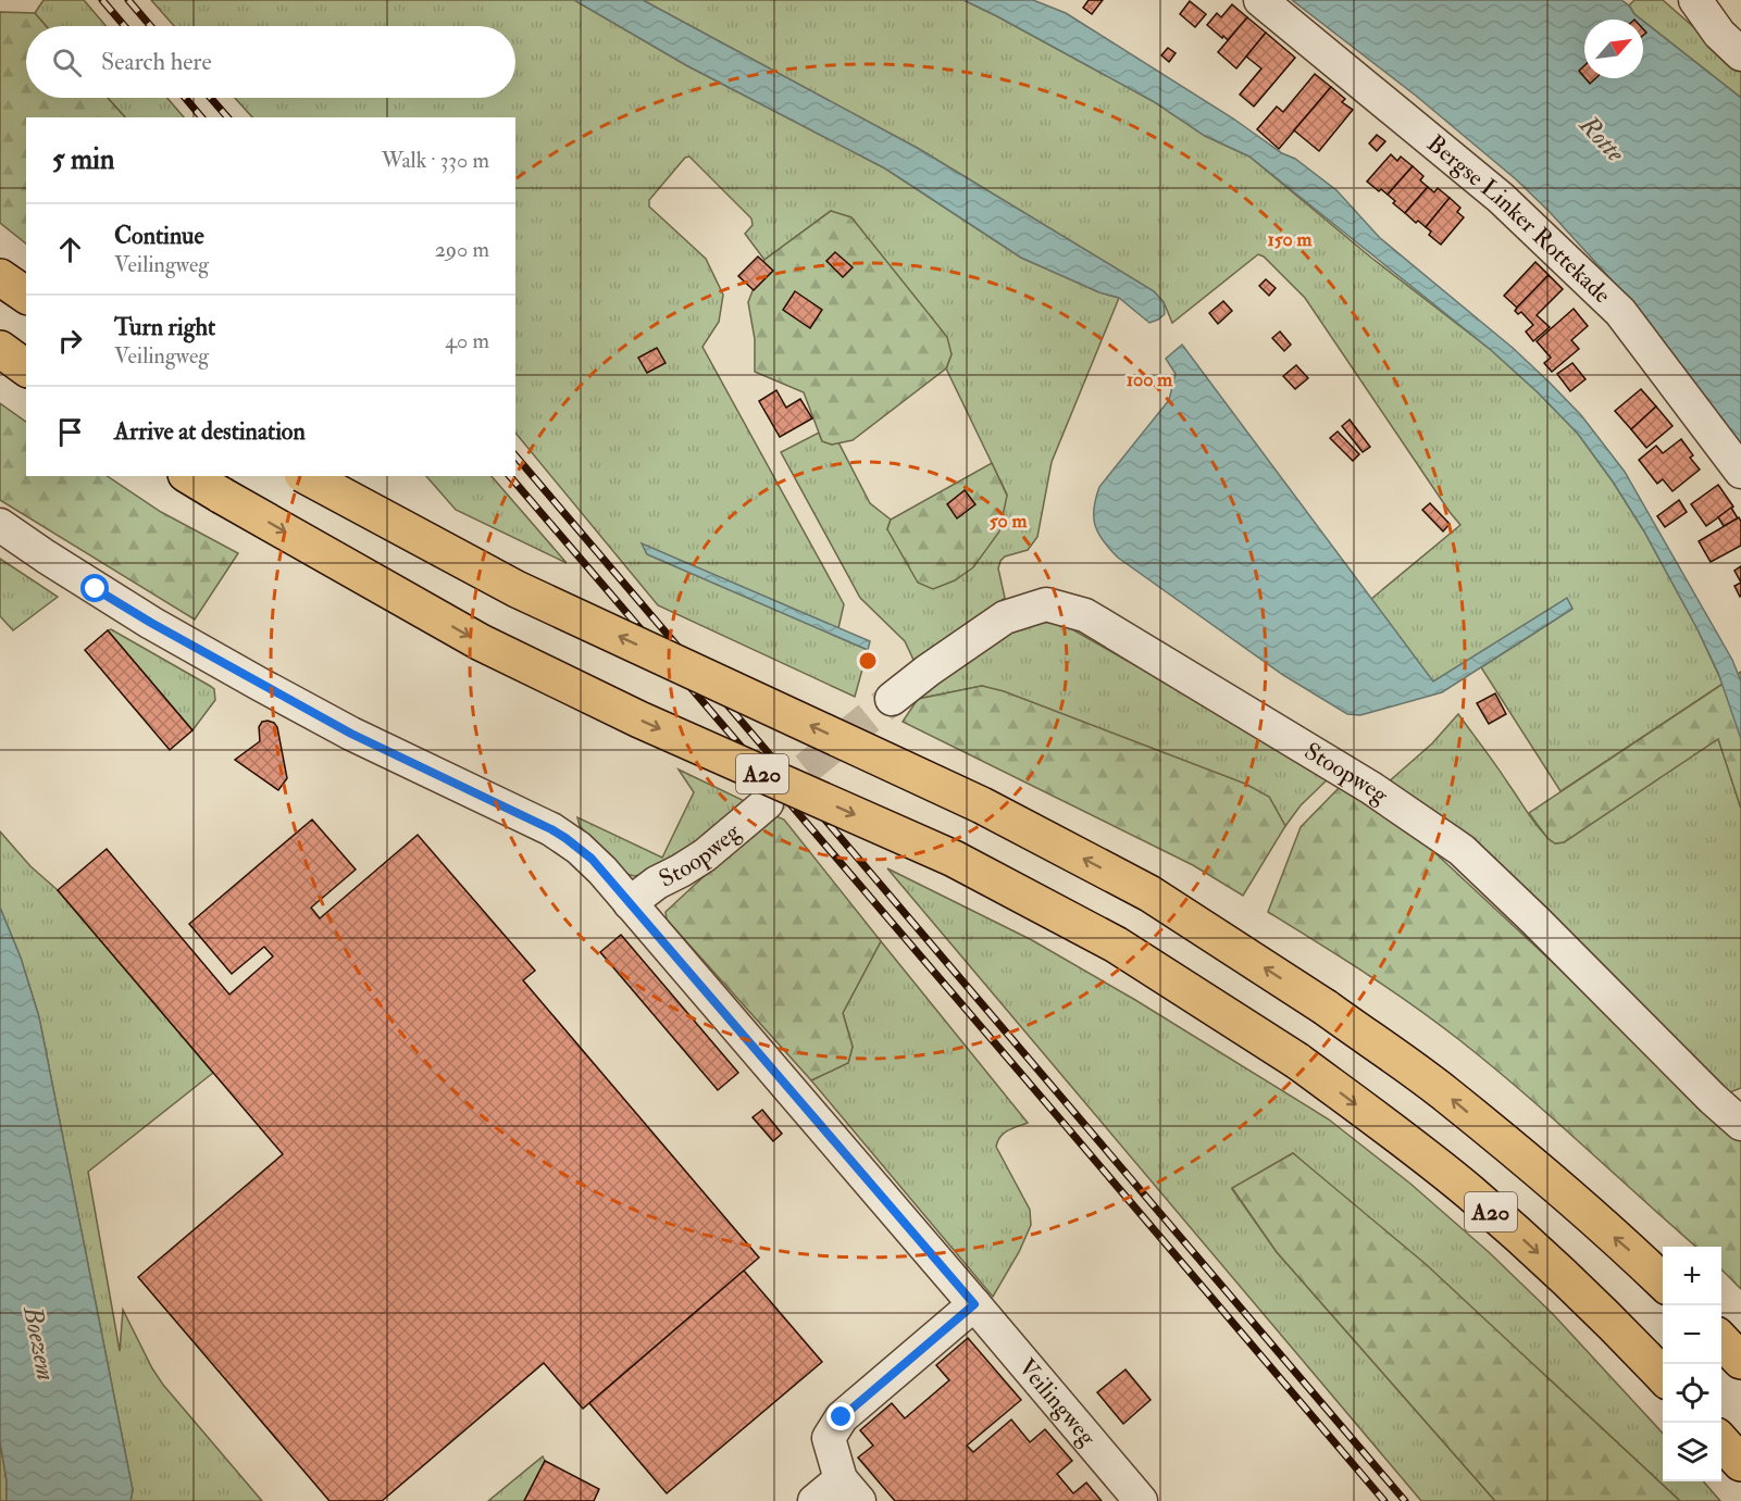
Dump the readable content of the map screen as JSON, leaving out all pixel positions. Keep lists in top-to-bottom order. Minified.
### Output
{"streets":{"highway":["A20"],"street":["Bergse Linker Rottekade","Stoopweg","Veilingweg"]},"crossings":[["Stoopweg","Veilingweg"]],"water":["Rotte","Boezem"],"north":"top right","page":{"search":"Search here","heading":["5 min","Walk · 330 m"],"list":[["Continue","Veilingweg","290 m"],["Turn right","Veilingweg","40 m"],"Arrive at destination"],"map_buttons":["+","−"]},"rings":["150 m","100 m","50 m"]}
